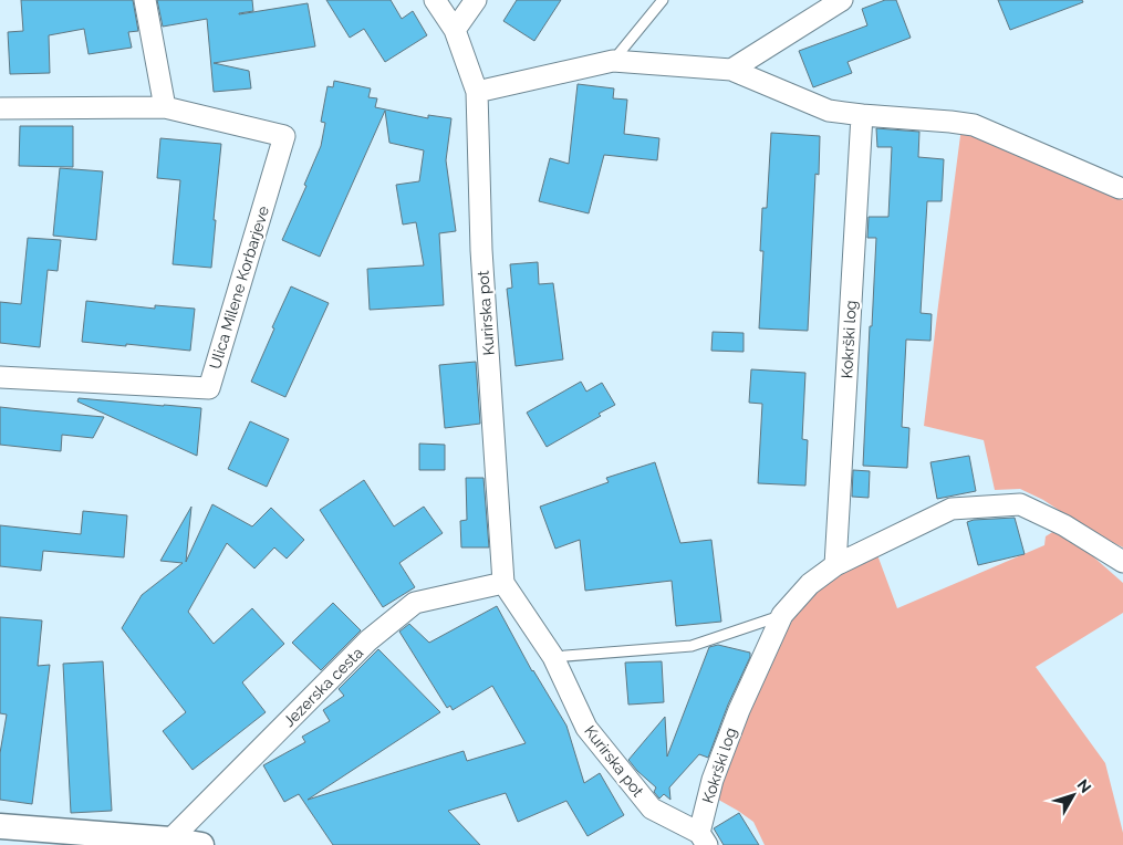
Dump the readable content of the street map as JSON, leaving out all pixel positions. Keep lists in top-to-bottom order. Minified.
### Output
{"streets":{"street":["Ulica Milene Korbarjeve","Kurirska pot","Kokrški log","Jezerska cesta"]},"crossings":[["Kurirska pot","Kokrški log"],["Kurirska pot","Jezerska cesta"]],"north":"top right"}
